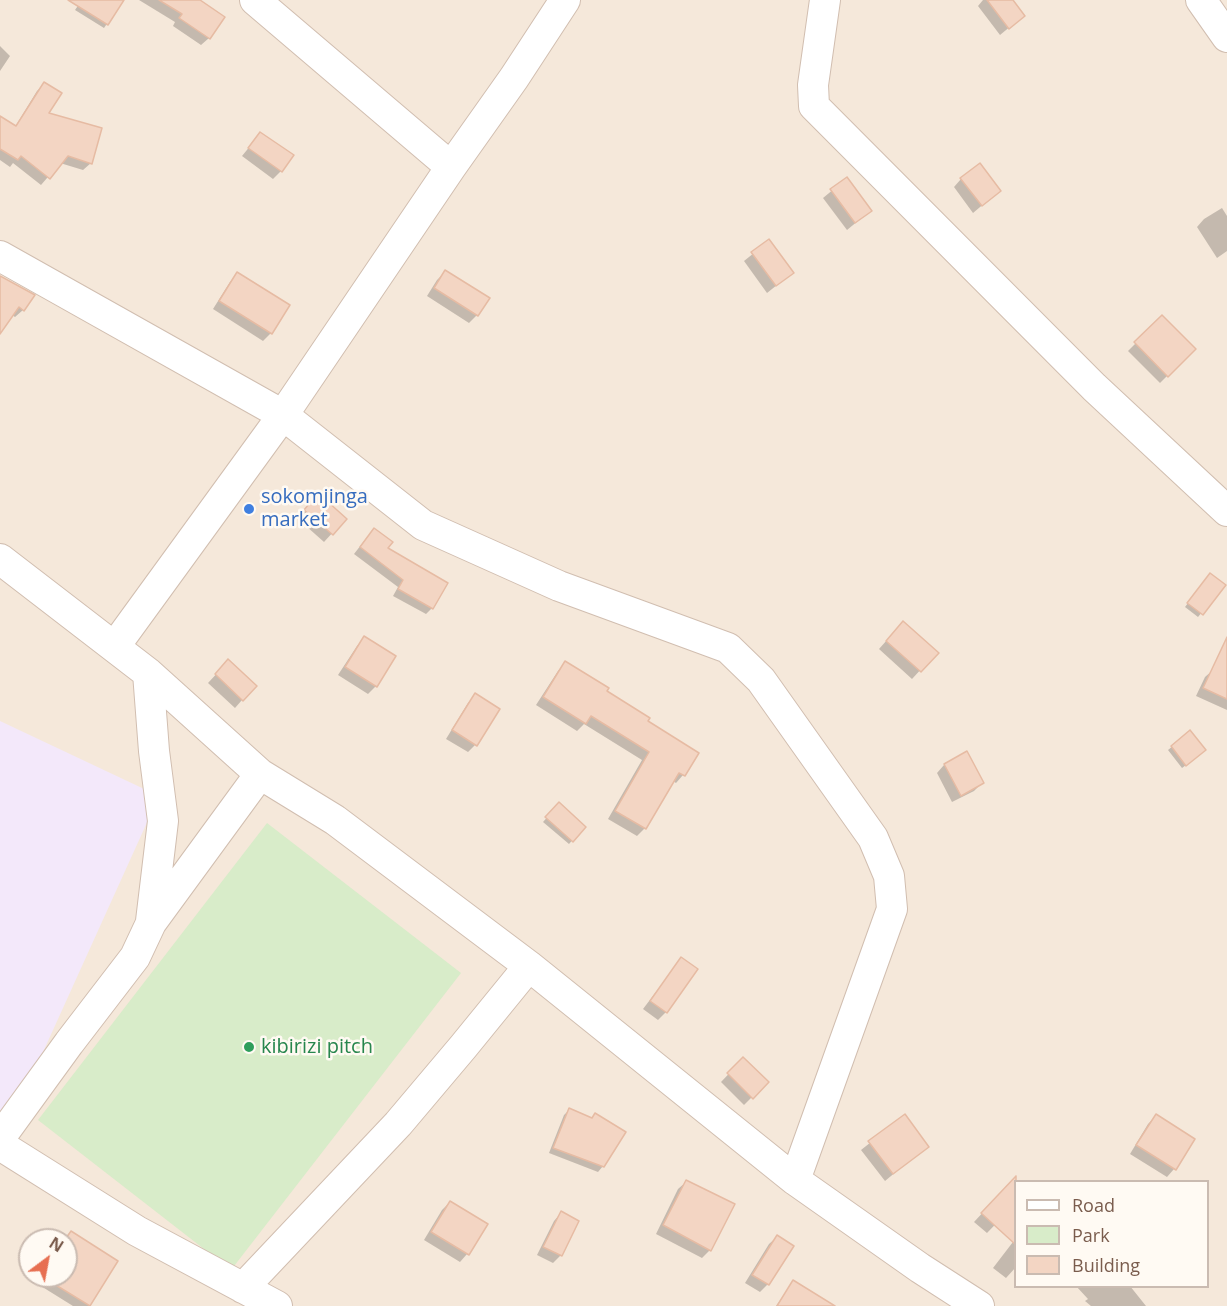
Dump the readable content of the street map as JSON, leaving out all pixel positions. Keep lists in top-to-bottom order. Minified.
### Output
{"places":["sokomjinga market","kibirizi pitch"],"legend":["Road","Park","Building"],"north":"top right"}
